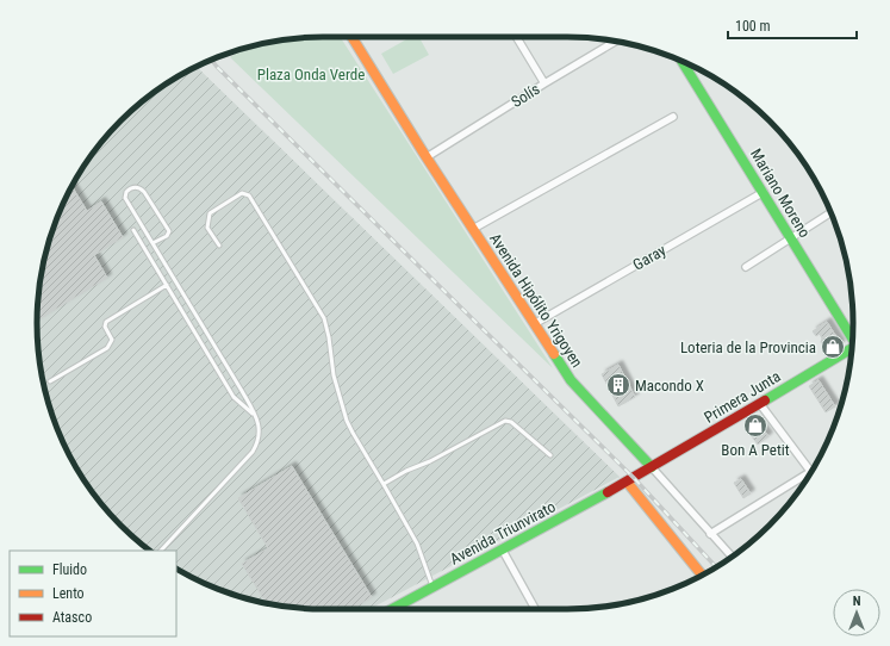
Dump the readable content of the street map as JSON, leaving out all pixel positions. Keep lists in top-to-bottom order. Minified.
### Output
{"streets":{"street":["Solís","Mariano Moreno","Garay","Avenida Hipólito Yrigoyen","Primera Junta","Avenida Triunvirato"]},"crossings":[["Solís","Avenida Hipólito Yrigoyen"],["Mariano Moreno","Garay"],["Garay","Avenida Hipólito Yrigoyen"],["Avenida Hipólito Yrigoyen","Primera Junta"],["Primera Junta","Avenida Triunvirato"]],"parks":["Plaza Onda Verde"],"places":{"shop":["Loteria de la Provincia","Bon A Petit"],"building":["Macondo X"]},"legend":["Fluido","Lento","Atasco"],"scale_bar":"100 m","north":"top"}
